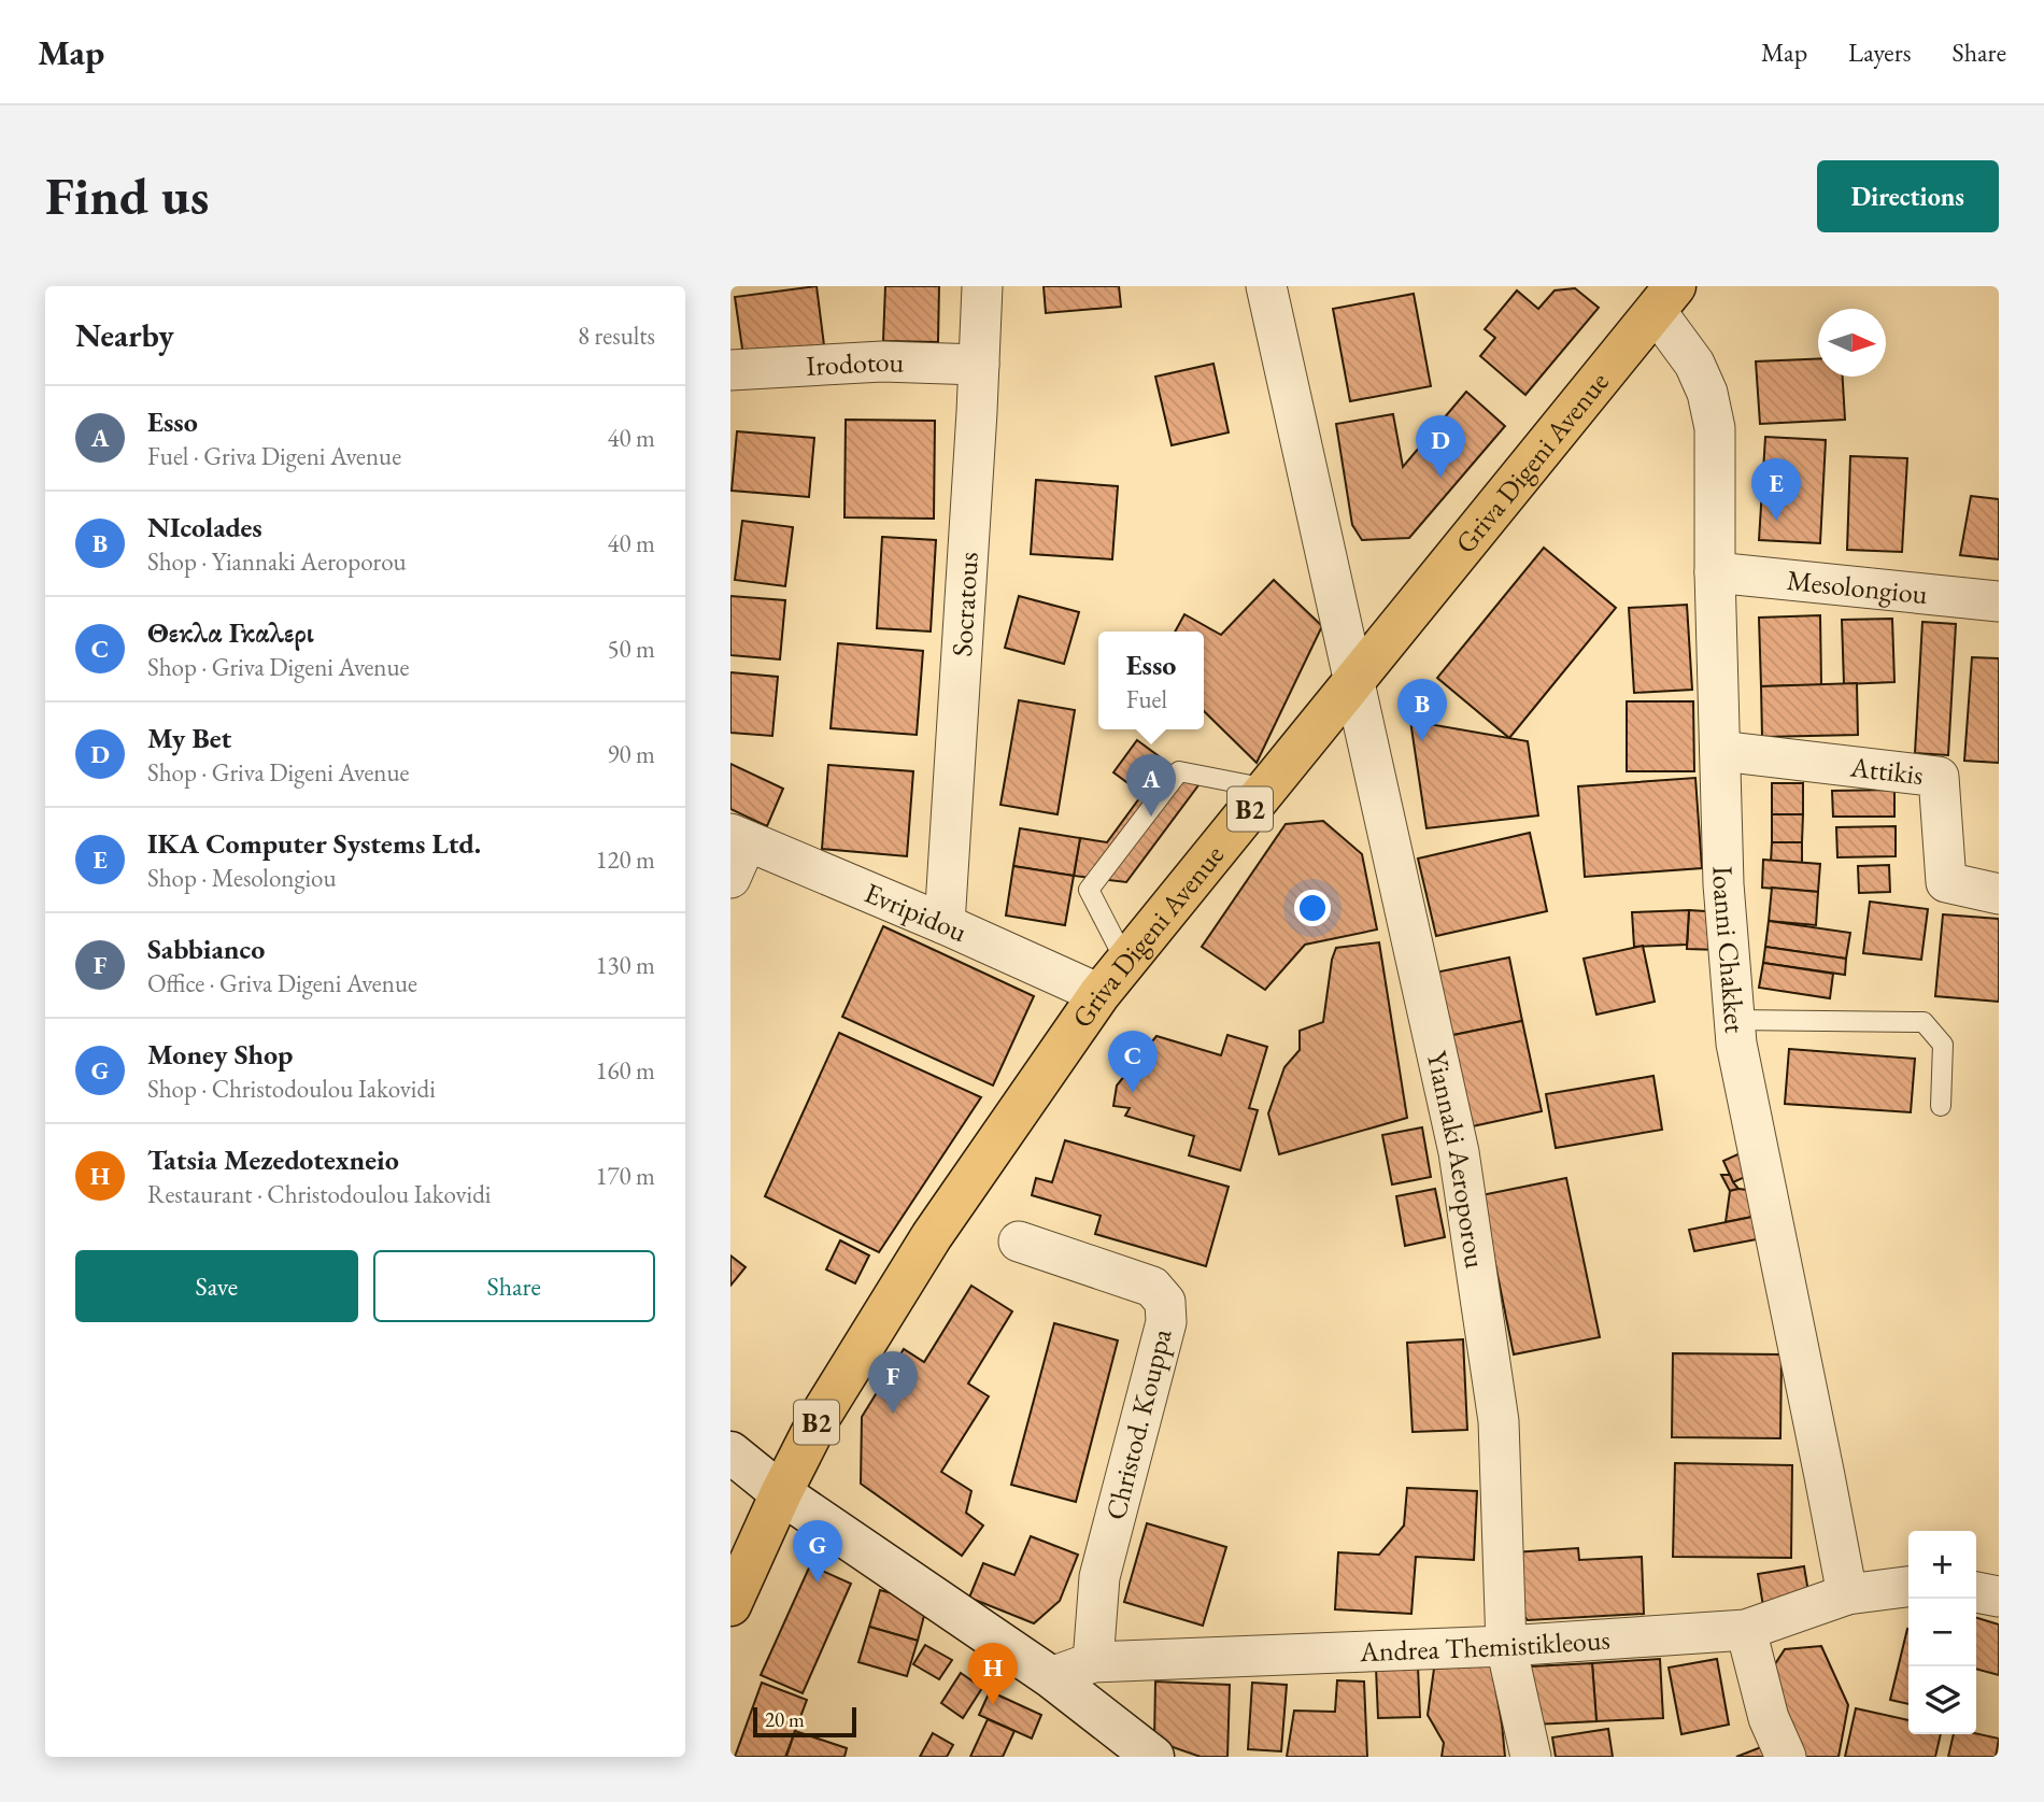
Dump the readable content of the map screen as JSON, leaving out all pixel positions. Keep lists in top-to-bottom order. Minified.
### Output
{"streets":{"main road":["Griva Digeni Avenue","B2"],"street":["Irodotou","Mesolongiou","Socratous","Attikis","Evripidou","Ioanni Chakket","Yiannaki Aeroporou","Christod. Kouppa","Andrea Themistikleous"]},"crossings":[["Irodotou","Socratous"],["Griva Digeni Avenue","Evripidou"],["Griva Digeni Avenue","Ioanni Chakket"],["Griva Digeni Avenue","Yiannaki Aeroporou"],["Mesolongiou","Ioanni Chakket"],["Socratous","Evripidou"],["Attikis","Ioanni Chakket"],["Ioanni Chakket","Andrea Themistikleous"],["Yiannaki Aeroporou","Andrea Themistikleous"],["Christod. Kouppa","Andrea Themistikleous"]],"scale_bar":"20 m","north":"right","page":{"header":"Map","nav":["Map","Layers","Share"],"buttons":["Directions",["Save","Share"]],"title":"Find us","heading":["Nearby","8 results"],"list":[{"mark":"A","name":"Esso","note":"Fuel · Griva Digeni Avenue","value":"40 m"},{"mark":"B","name":"NIcolades","note":"Shop · Yiannaki Aeroporou","value":"40 m"},{"mark":"C","name":"Θεκλα Γκαλερι","note":"Shop · Griva Digeni Avenue","value":"50 m"},{"mark":"D","name":"My Bet","note":"Shop · Griva Digeni Avenue","value":"90 m"},{"mark":"E","name":"IKA Computer Systems Ltd.","note":"Shop · Mesolongiou","value":"120 m"},{"mark":"F","name":"Sabbianco","note":"Office · Griva Digeni Avenue","value":"130 m"},{"mark":"G","name":"Money Shop","note":"Shop · Christodoulou Iakovidi","value":"160 m"},{"mark":"H","name":"Tatsia Mezedotexneio","note":"Restaurant · Christodoulou Iakovidi","value":"170 m"}],"pins":["D","E","B","A","C","F","G","H"],"popup":["Esso","Fuel"],"map_buttons":["+","−"],"scale":"20 m"}}
